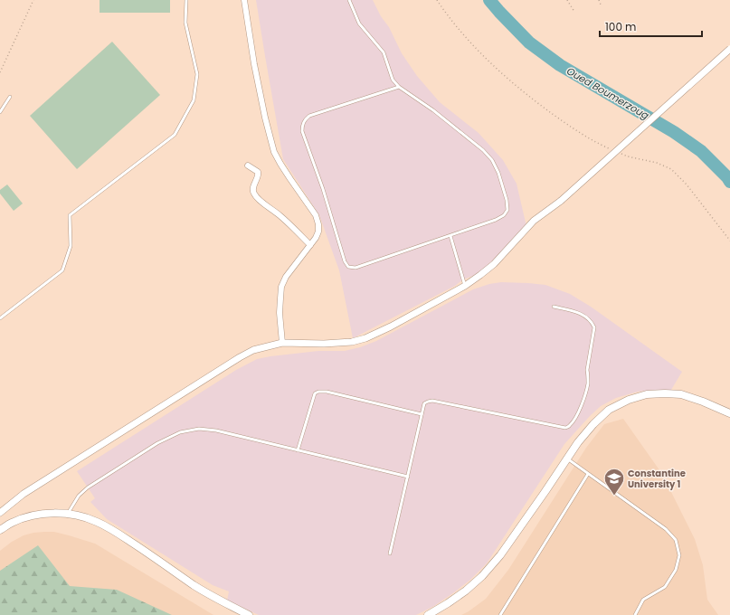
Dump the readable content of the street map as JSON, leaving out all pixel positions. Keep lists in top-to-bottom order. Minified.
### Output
{"water":["Oued Boumerzoug"],"places":{"school or university":["Constantine University 1"]},"scale_bar":"100 m"}
